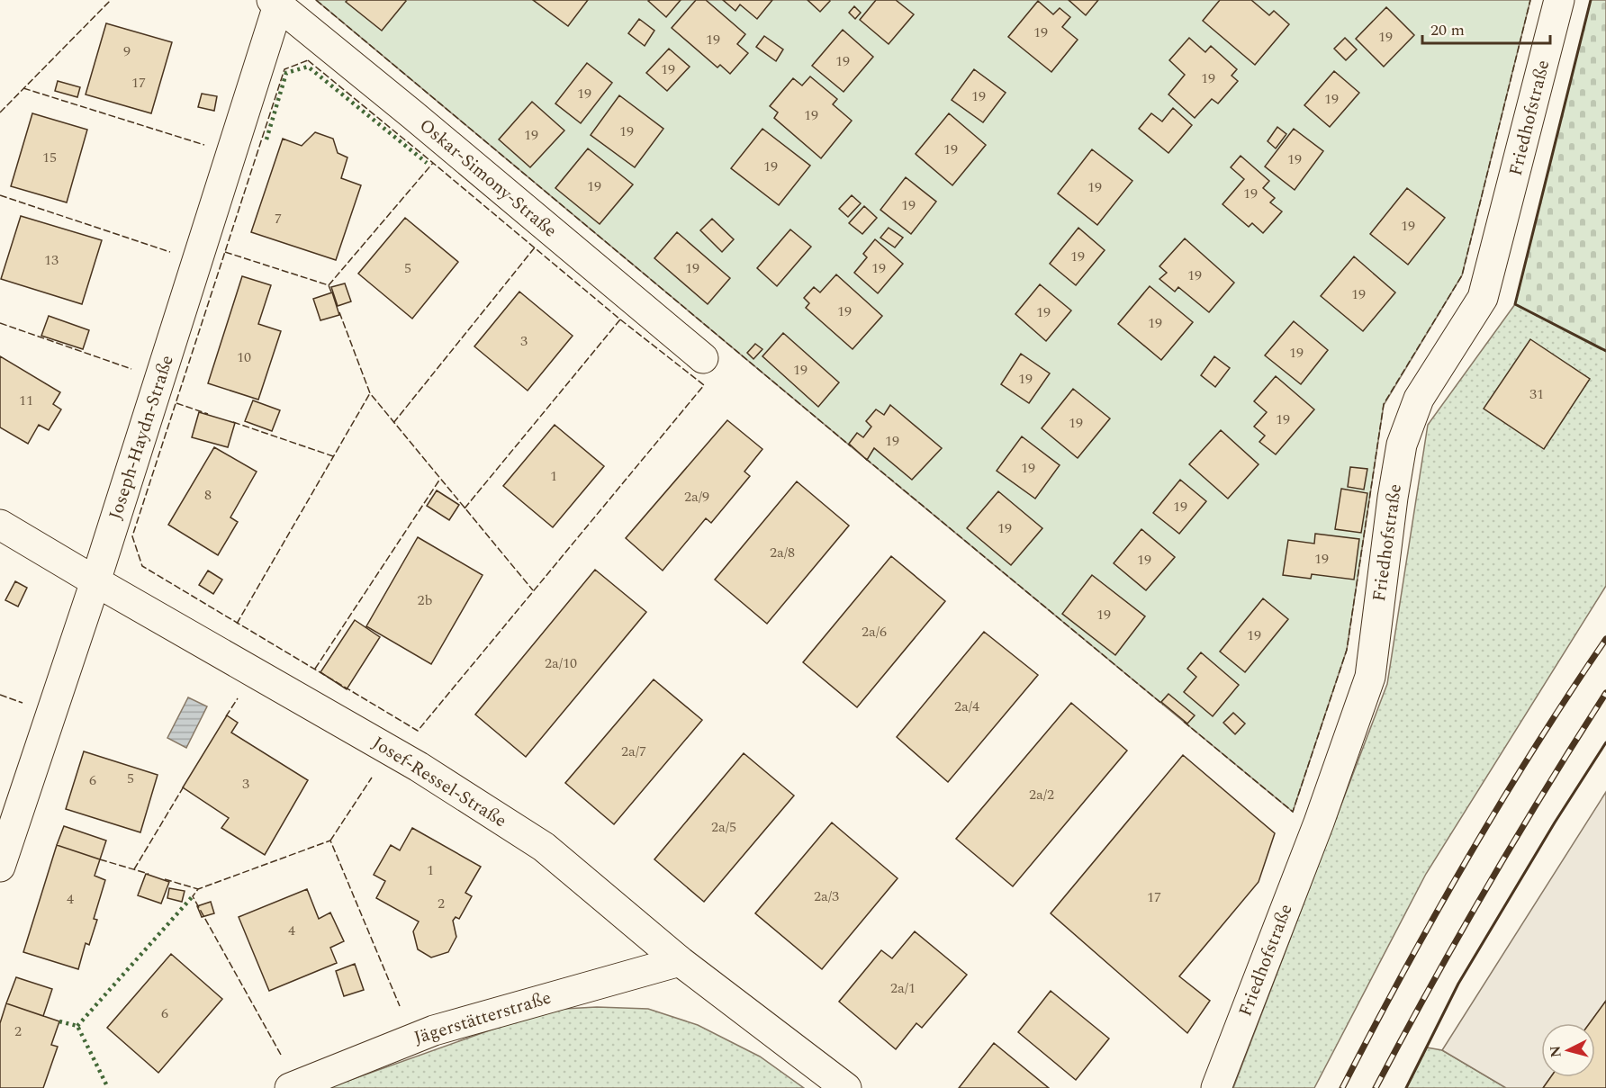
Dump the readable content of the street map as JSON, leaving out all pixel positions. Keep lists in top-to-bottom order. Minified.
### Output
{"streets":{"street":["Friedhofstraße","Oskar-Simony-Straße","Joseph-Haydn-Straße","Josef-Ressel-Straße","Jägerstätterstraße"]},"crossings":[["Oskar-Simony-Straße","Joseph-Haydn-Straße"],["Joseph-Haydn-Straße","Josef-Ressel-Straße"],["Josef-Ressel-Straße","Jägerstätterstraße"]],"house_numbers":["19","19","19","9","19","19","19","17","19","19","19","19","19","19","19","15","19","19","19","19","19","19","7","19","19","13","5","19","19","19","19","19","19","19","3","19","10","19","19","31","11","19","19","19","19","1","8","2a/9","19","19","2a/8","19","19","2b","19","2a/6","19","2a/10","2a/4","2a/7","5","6","3","2a/2","2a/5","1","2a/3","17","4","2","4","2a/1","6","2"],"scale_bar":"20 m","north":"left"}
